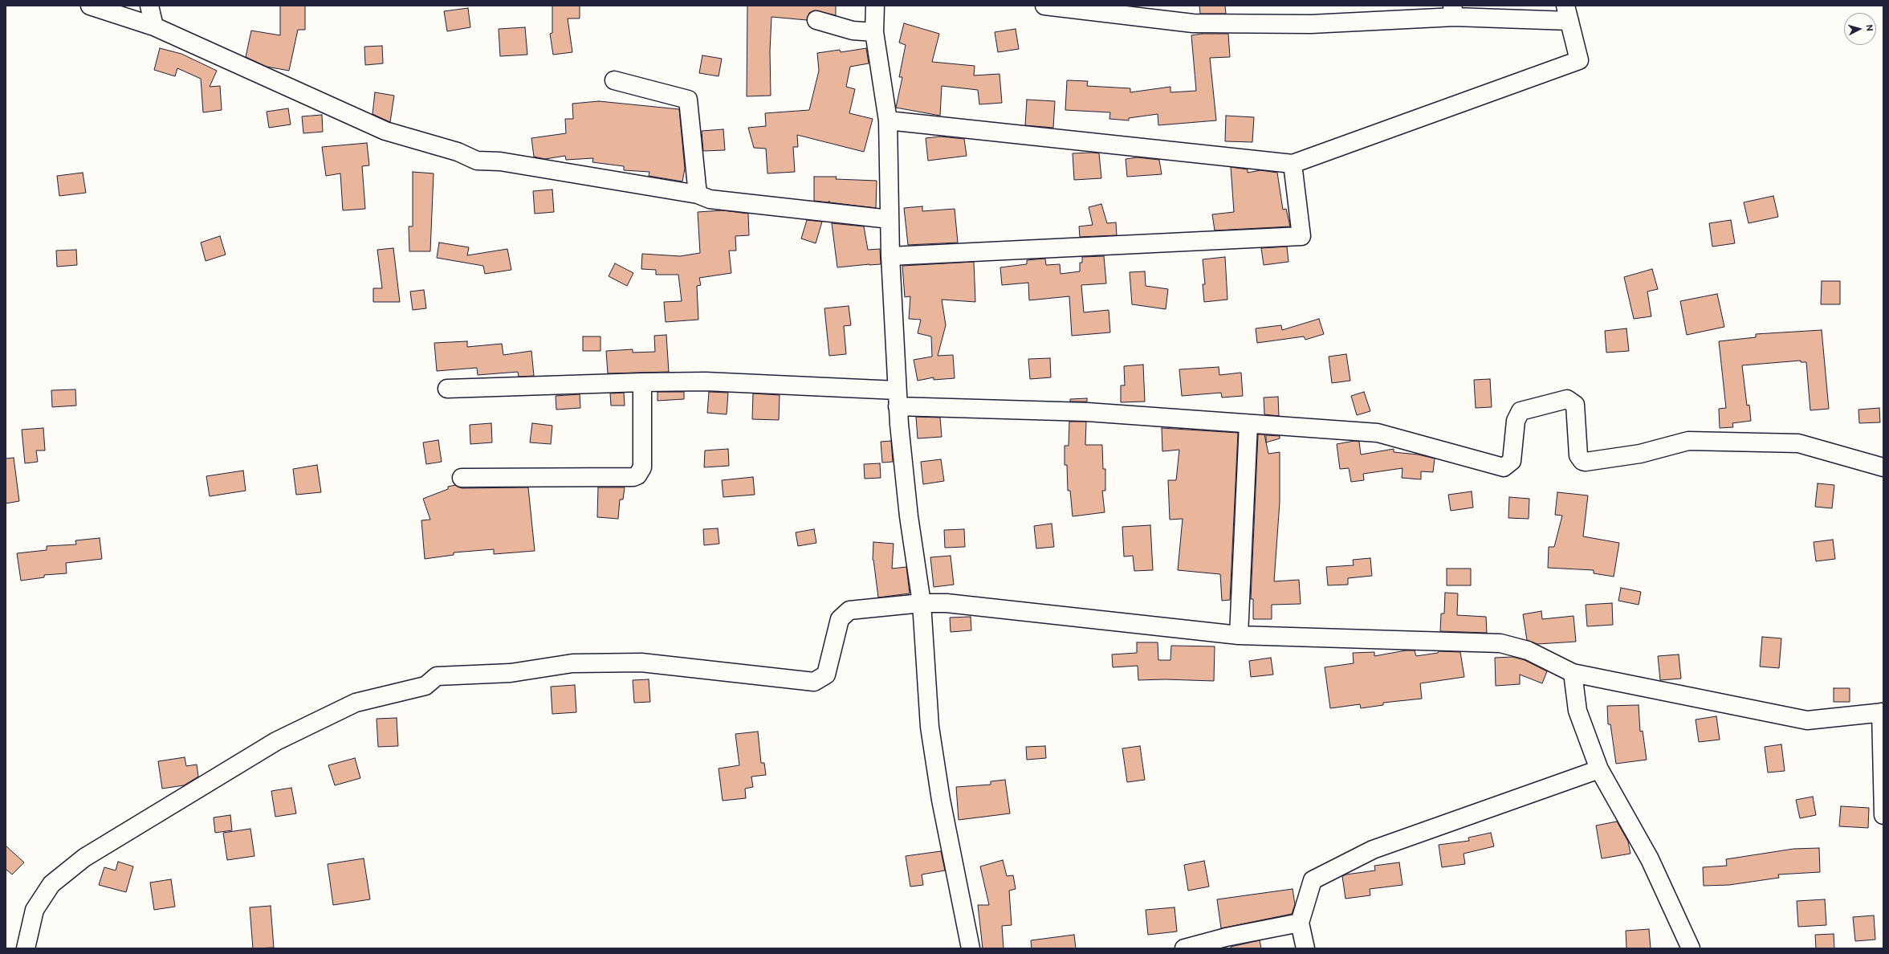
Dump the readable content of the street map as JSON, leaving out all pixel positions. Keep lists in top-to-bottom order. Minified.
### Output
{"north":"right"}
